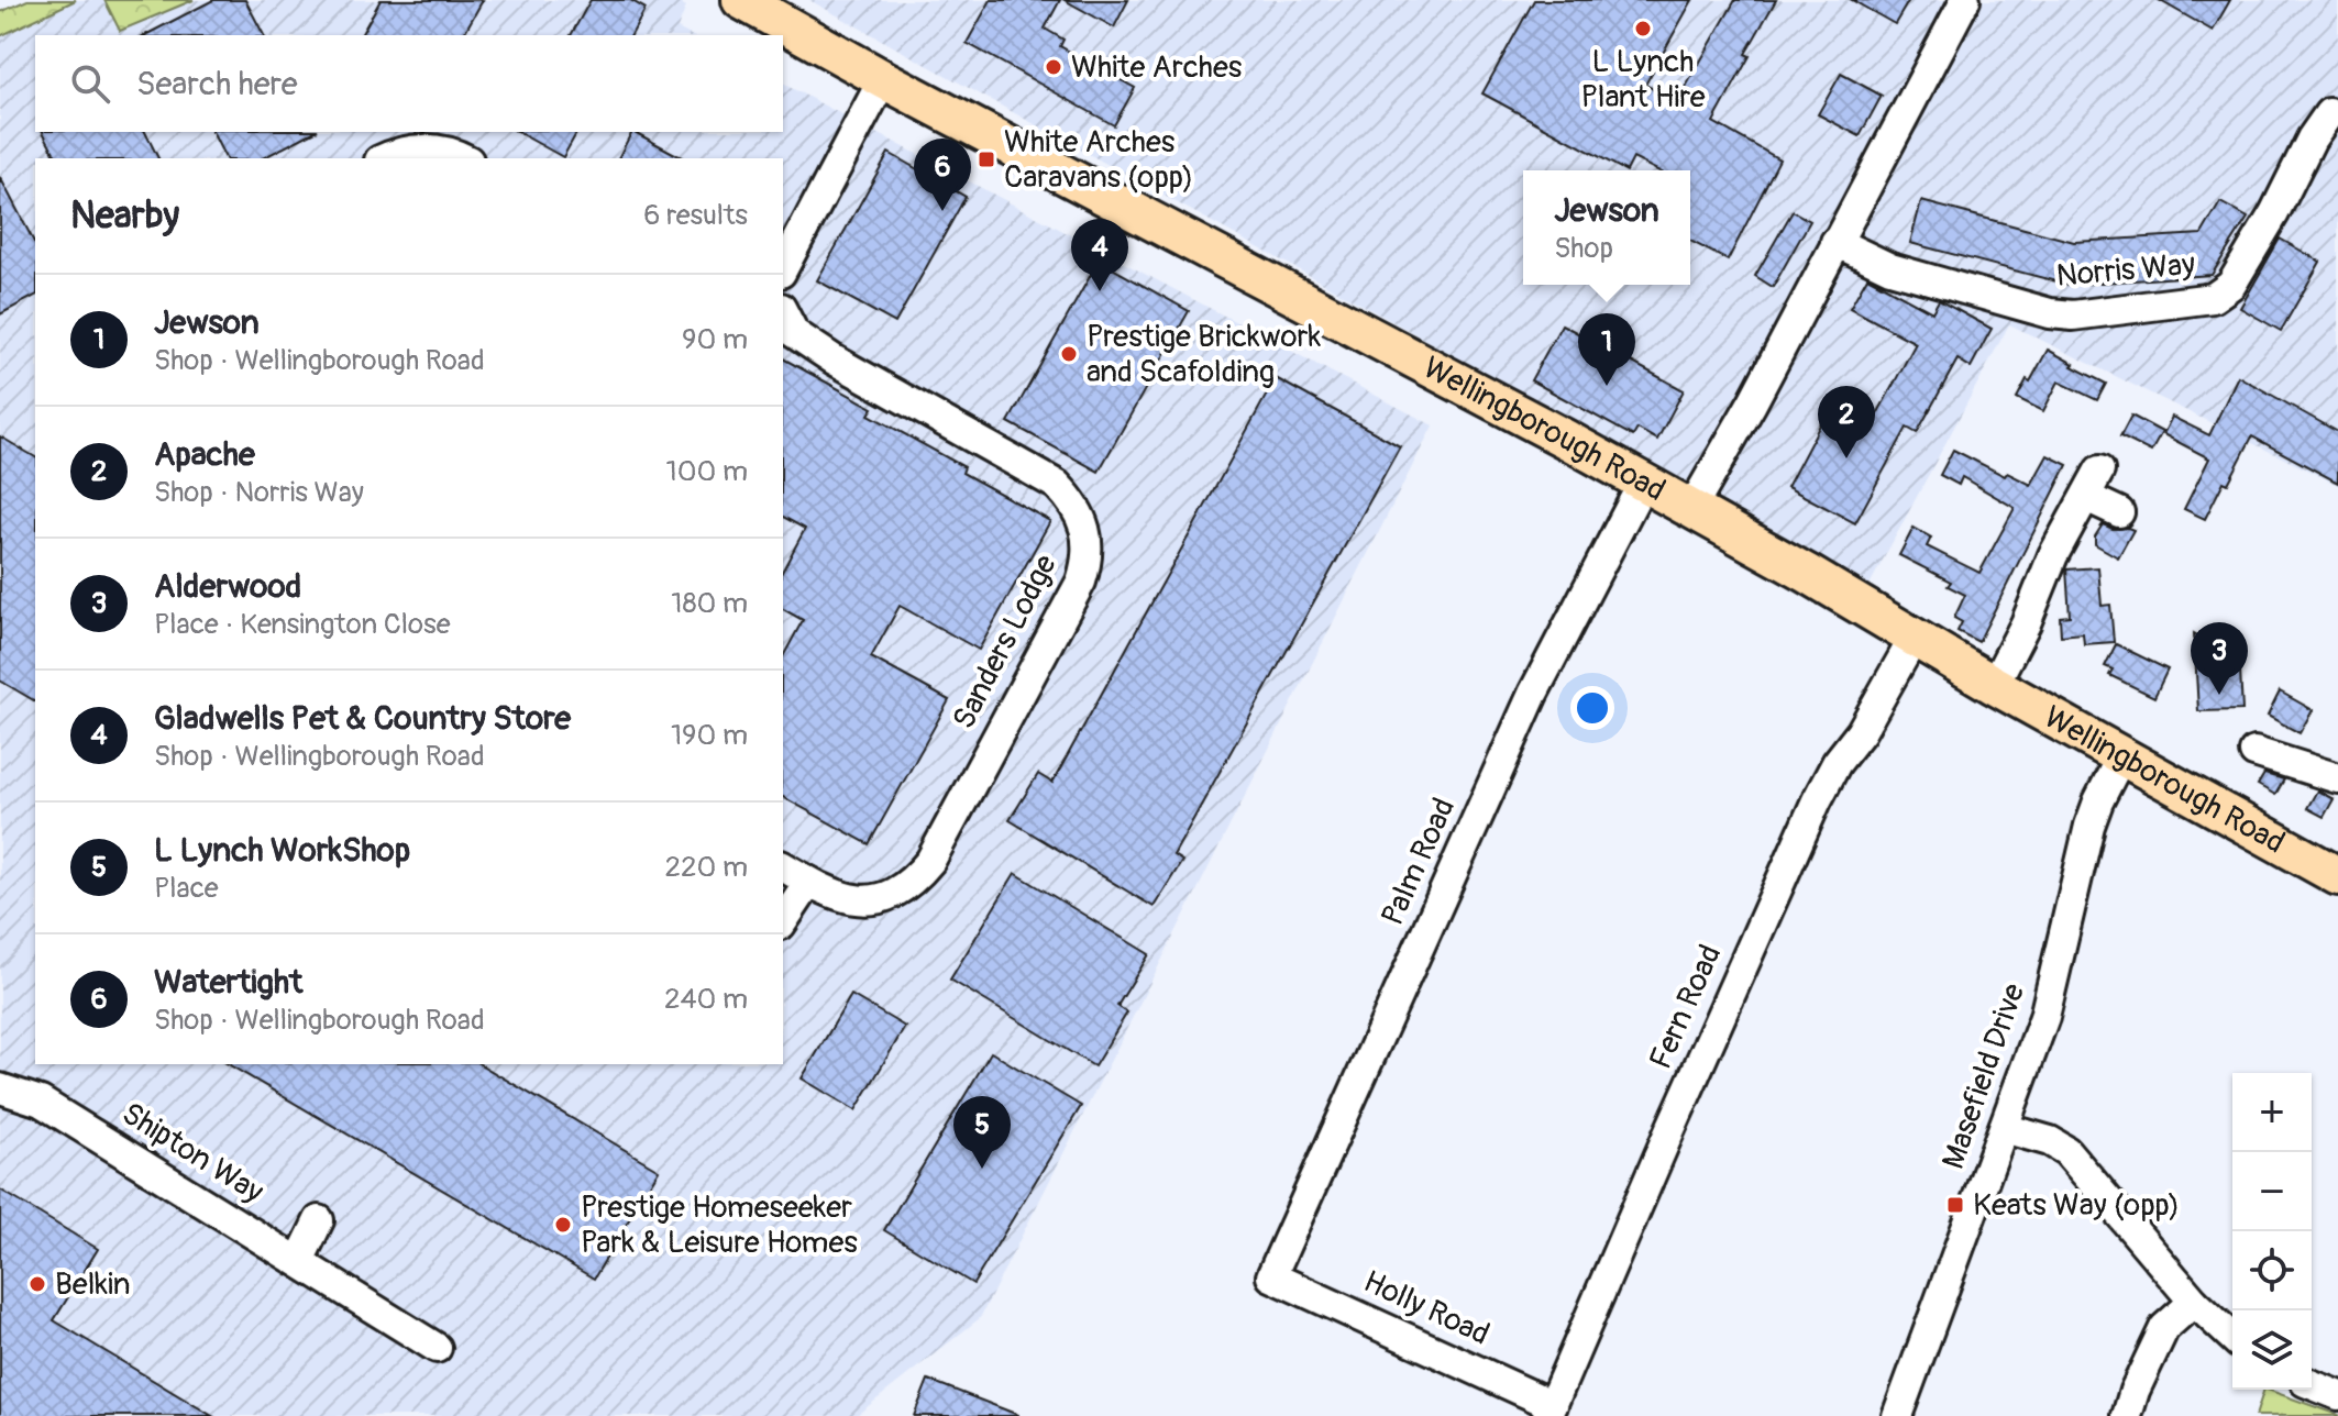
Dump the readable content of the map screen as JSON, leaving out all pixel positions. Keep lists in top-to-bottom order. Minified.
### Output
{"streets":{"main road":["Wellingborough Road"],"street":["Norris Way","Sanders Lodge","Palm Road","Fern Road","Masefield Drive","Shipton Way","Holly Road"]},"crossings":[["Wellingborough Road","Palm Road"],["Wellingborough Road","Fern Road"],["Wellingborough Road","Masefield Drive"],["Palm Road","Holly Road"],["Fern Road","Holly Road"]],"places":{"other":["L Lynch Plant Hire","White Arches","Prestige Brickwork and Scafolding","Prestige Homeseeker Park & Leisure Homes","Belkin"],"transit":["White Arches Caravans (opp)","Keats Way (opp)"]},"page":{"search":"Search here","pins":["6","4","1","2","3","5"],"heading":["Nearby","6 results"],"popup":["Jewson","Shop"],"list":[{"mark":"1","name":"Jewson","note":"Shop · Wellingborough Road","value":"90 m"},{"mark":"2","name":"Apache","note":"Shop · Norris Way","value":"100 m"},{"mark":"3","name":"Alderwood","note":"Place · Kensington Close","value":"180 m"},{"mark":"4","name":"Gladwells Pet & Country Store","note":"Shop · Wellingborough Road","value":"190 m"},{"mark":"5","name":"L Lynch WorkShop","note":"Place","value":"220 m"},{"mark":"6","name":"Watertight","note":"Shop · Wellingborough Road","value":"240 m"}],"map_buttons":["+","−"]}}
